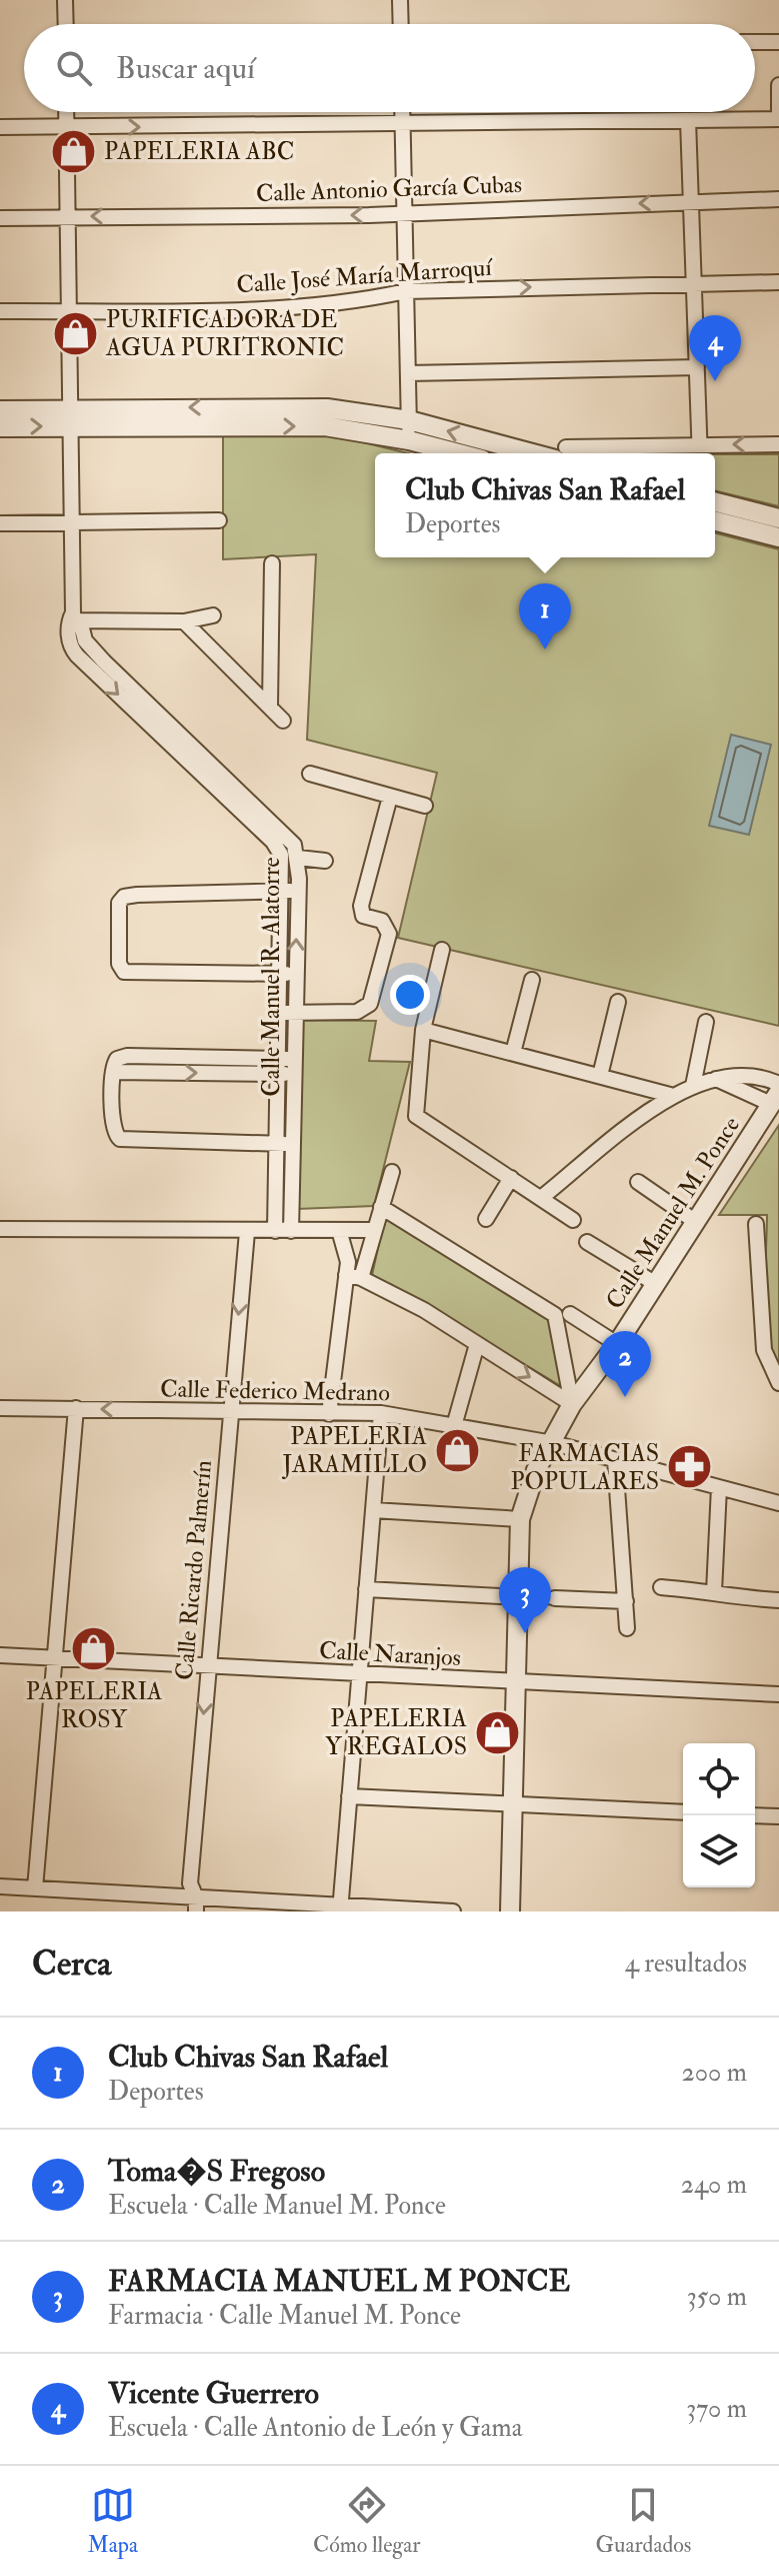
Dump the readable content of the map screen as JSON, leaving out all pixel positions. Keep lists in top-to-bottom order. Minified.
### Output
{"streets":{"street":["Calle Antonio García Cubas","Calle José María Marroquí","Calle Manuel R. Alatorre","Calle Manuel M. Ponce","Calle Federico Medrano","Calle Ricardo Palmerín","Calle Naranjos"]},"crossings":[["Calle Antonio García Cubas","Calle Manuel R. Alatorre"],["Calle José María Marroquí","Calle Manuel R. Alatorre"],["Calle Manuel M. Ponce","Calle Federico Medrano"],["Calle Manuel M. Ponce","Calle Naranjos"],["Calle Federico Medrano","Calle Ricardo Palmerín"],["Calle Ricardo Palmerín","Calle Naranjos"]],"places":{"shop":["PAPELERIA ABC","PURIFICADORA DE AGUA PURITRONIC","PAPELERIA JARAMILLO","PAPELERIA ROSY","PAPELERIA Y REGALOS"],"pharmacy":["FARMACIAS POPULARES"]},"page":{"search":"Buscar aquí","pins":["4","1","2","3"],"popup":["Club Chivas San Rafael","Deportes"],"heading":["Cerca","4 resultados"],"list":[{"mark":"1","name":"Club Chivas San Rafael","note":"Deportes","value":"200 m"},{"mark":"2","name":"Toma�S Fregoso","note":"Escuela · Calle Manuel M. Ponce","value":"240 m"},{"mark":"3","name":"FARMACIA MANUEL M PONCE","note":"Farmacia · Calle Manuel M. Ponce","value":"350 m"},{"mark":"4","name":"Vicente Guerrero","note":"Escuela · Calle Antonio de León y Gama","value":"370 m"}],"nav":["Mapa","Cómo llegar","Guardados"]}}
